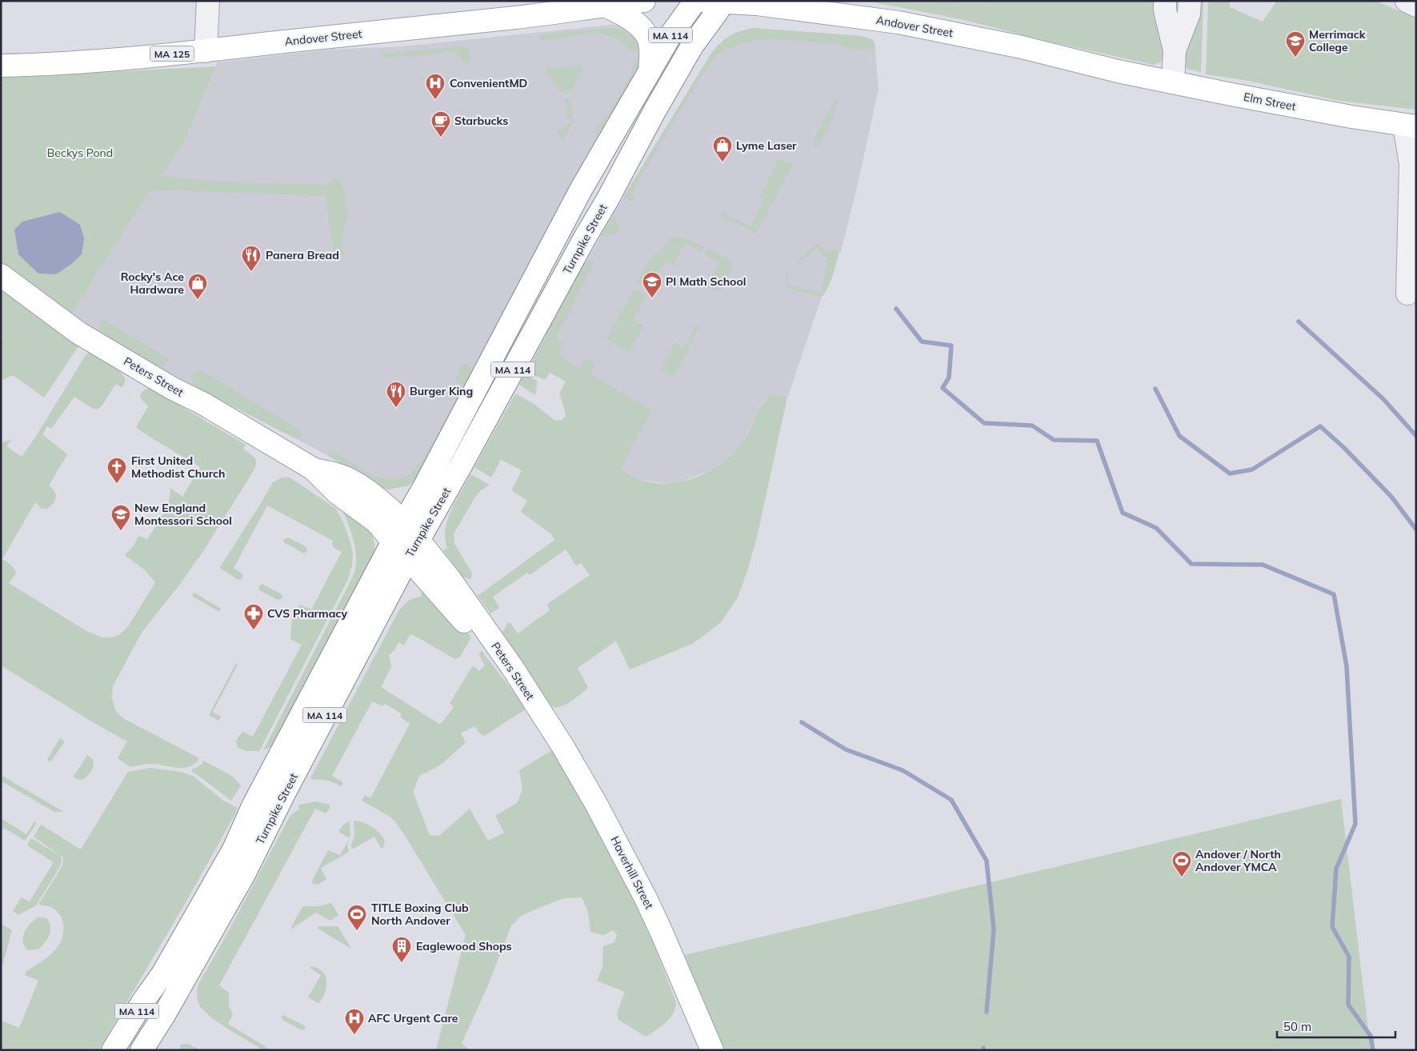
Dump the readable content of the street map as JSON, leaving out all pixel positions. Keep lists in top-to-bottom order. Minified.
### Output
{"streets":{"main road":["Andover Street","MA 114","MA 125","Elm Street","Turnpike Street","Peters Street","Haverhill Street"]},"crossings":[["Andover Street","Elm Street"],["Andover Street","Turnpike Street"],["Turnpike Street","Peters Street"],["Peters Street","Haverhill Street"]],"parks":["Beckys Pond"],"places":{"school or university":["Merrimack College","PI Math School","New England Montessori School"],"hospital":["ConvenientMD","AFC Urgent Care"],"cafe":["Starbucks"],"shop":["Lyme Laser","Rocky's Ace Hardware"],"restaurant":["Panera Bread","Burger King"],"church":["First United Methodist Church"],"pharmacy":["CVS Pharmacy"],"sports":["Andover / North Andover YMCA","TITLE Boxing Club North Andover"],"building":["Eaglewood Shops"]},"scale_bar":"50 m"}
